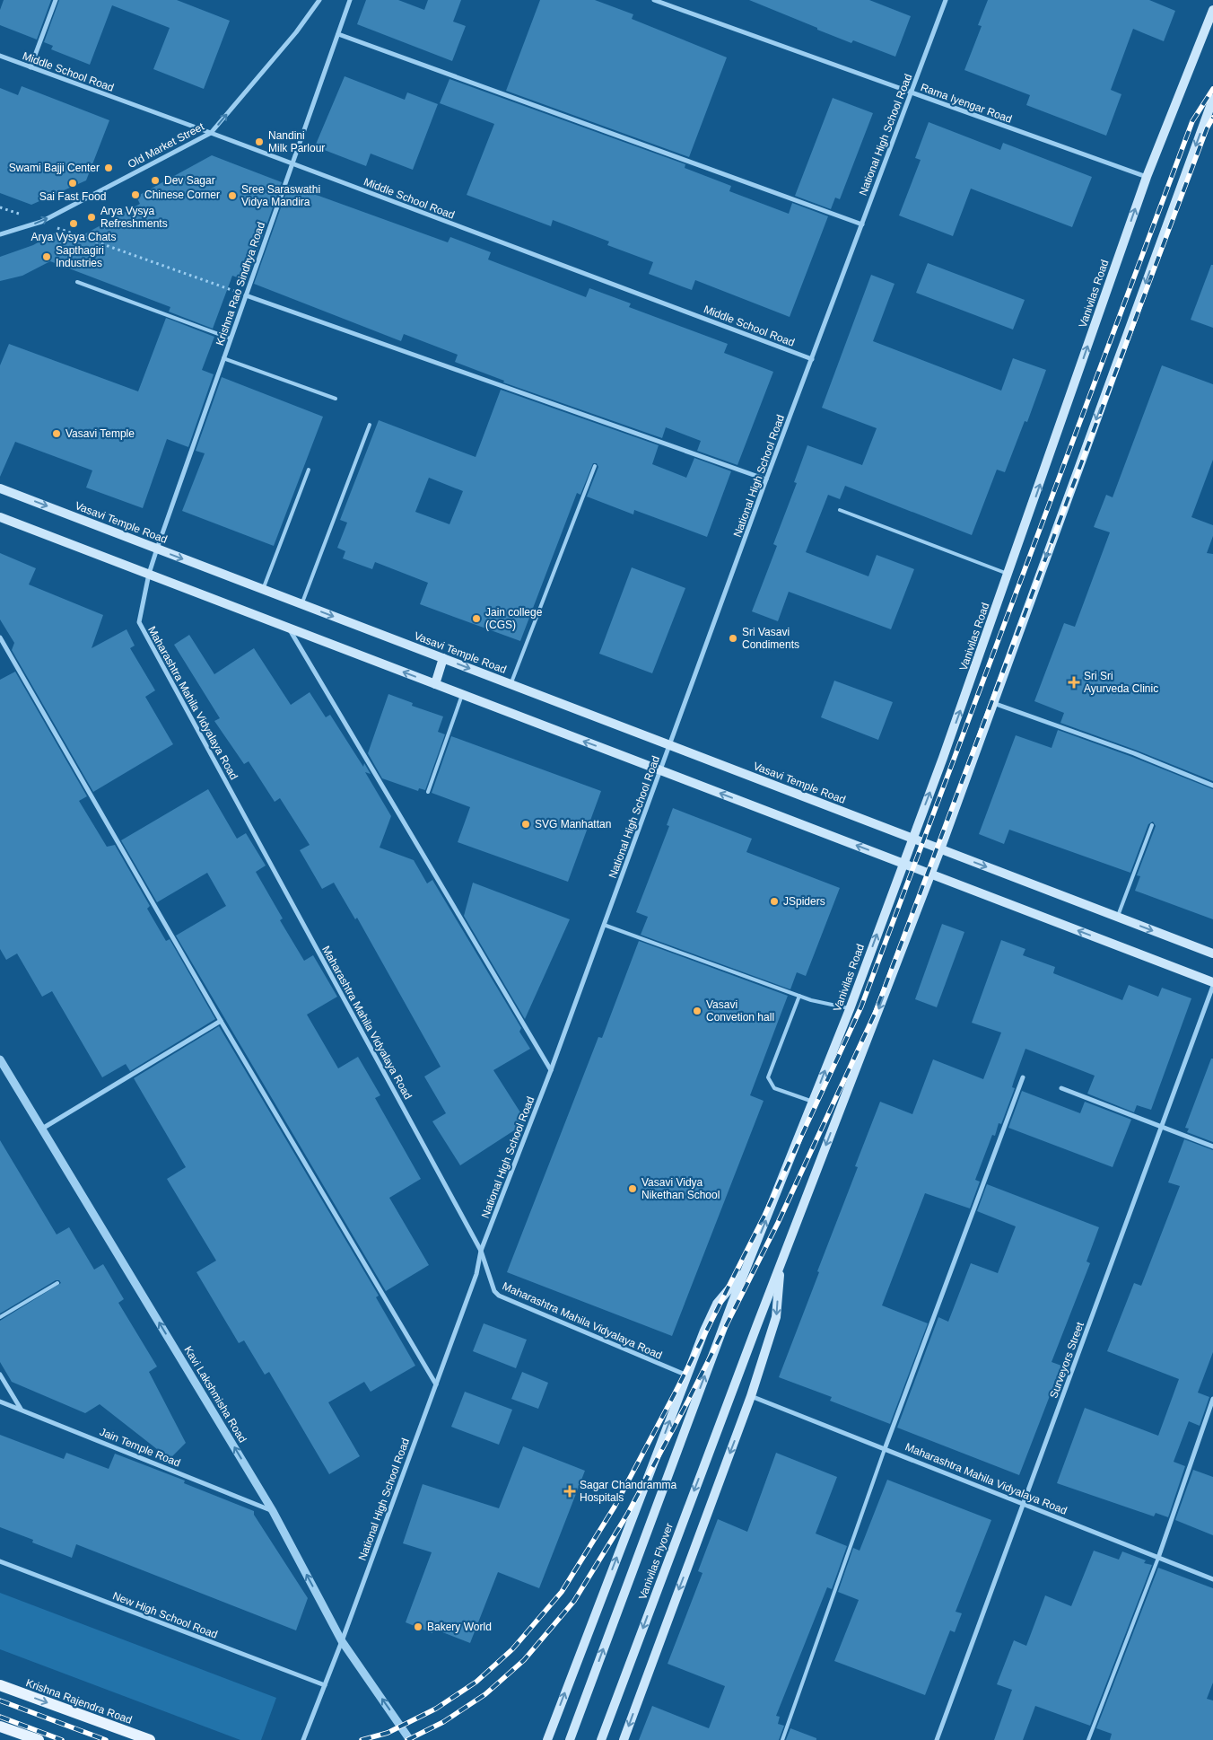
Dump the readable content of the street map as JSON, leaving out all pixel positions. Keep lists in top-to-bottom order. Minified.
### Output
{"streets":{"main road":["Vanivilas Road","Vasavi Temple Road","Vanivilas Flyover","Krishna Rajendra Road"],"street":["Middle School Road","Rama Iyengar Road","National High School Road","Old Market Street","Krishna Rao Sindhya Road","Maharashtra Mahila Vidyalaya Road","Surveyors Street","Kavi Lakshmisha Road","Jain Temple Road","New High School Road"]},"crossings":[["Middle School Road","National High School Road"],["Middle School Road","Old Market Street"],["Middle School Road","Krishna Rao Sindhya Road"],["Rama Iyengar Road","National High School Road"],["Rama Iyengar Road","Vanivilas Road"],["National High School Road","Vasavi Temple Road"],["National High School Road","Maharashtra Mahila Vidyalaya Road"],["National High School Road","Kavi Lakshmisha Road"],["Krishna Rao Sindhya Road","Vasavi Temple Road"],["Krishna Rao Sindhya Road","Maharashtra Mahila Vidyalaya Road"],["Vanivilas Road","Vasavi Temple Road"],["Vanivilas Road","Vanivilas Flyover"],["Maharashtra Mahila Vidyalaya Road","Surveyors Street"],["Kavi Lakshmisha Road","Jain Temple Road"]],"one_way":["Old Market Street","Kavi Lakshmisha Road","Krishna Rajendra Road"],"places":{"other":["Nandini Milk Parlour","Swami Bajji Center","Dev Sagar","Sai Fast Food","Chinese Corner","Sree Saraswathi Vidya Mandira","Arya Vysya Refreshments","Arya Vysya Chats","Sapthagiri Industries","Vasavi Temple","Jain college (CGS)","Sri Vasavi Condiments","SVG Manhattan","JSpiders","Vasavi Convetion hall","Vasavi Vidya Nikethan School","Bakery World"],"health":["Sri Sri Ayurveda Clinic","Sagar Chandramma Hospitals"]}}
